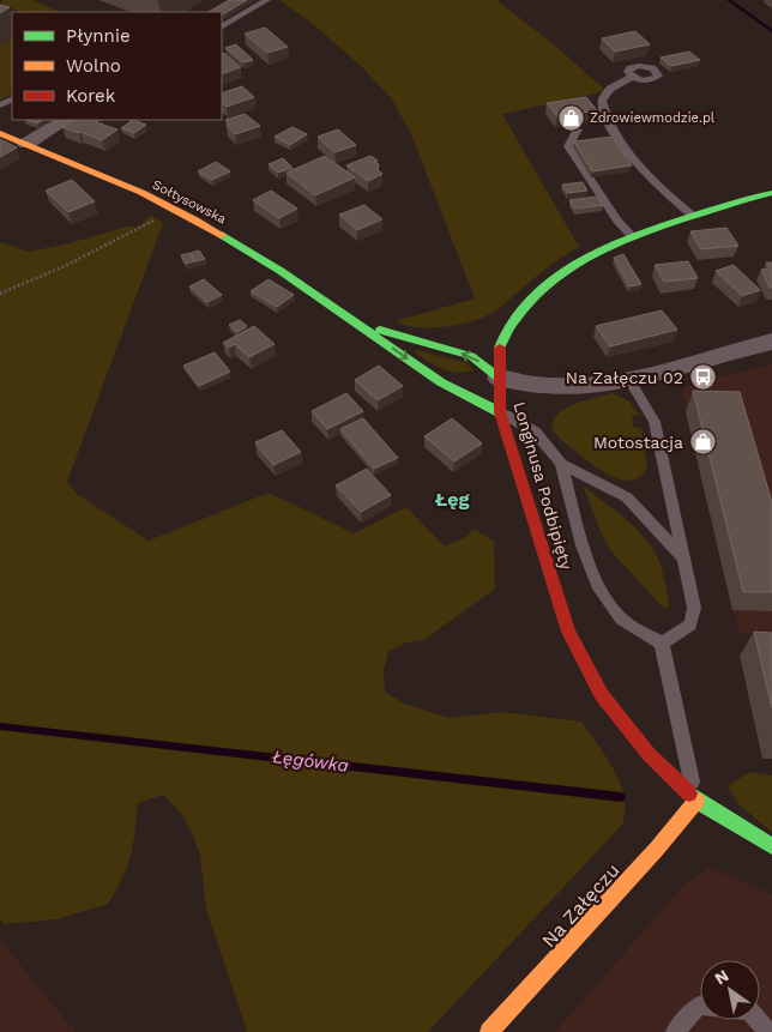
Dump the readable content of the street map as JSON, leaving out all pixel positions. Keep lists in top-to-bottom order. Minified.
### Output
{"streets":{"street":["Sołtysowska","Longinusa Podbipięty","Na Załęczu"]},"crossings":[["Sołtysowska","Longinusa Podbipięty"],["Longinusa Podbipięty","Na Załęczu"]],"districts":["Łęg"],"water":["Łęgówka"],"places":{"shop":["Zdrowiewmodzie.pl","Motostacja"],"bus stop":["Na Załęczu 02"]},"legend":["Płynnie","Wolno","Korek"],"north":"top left"}
